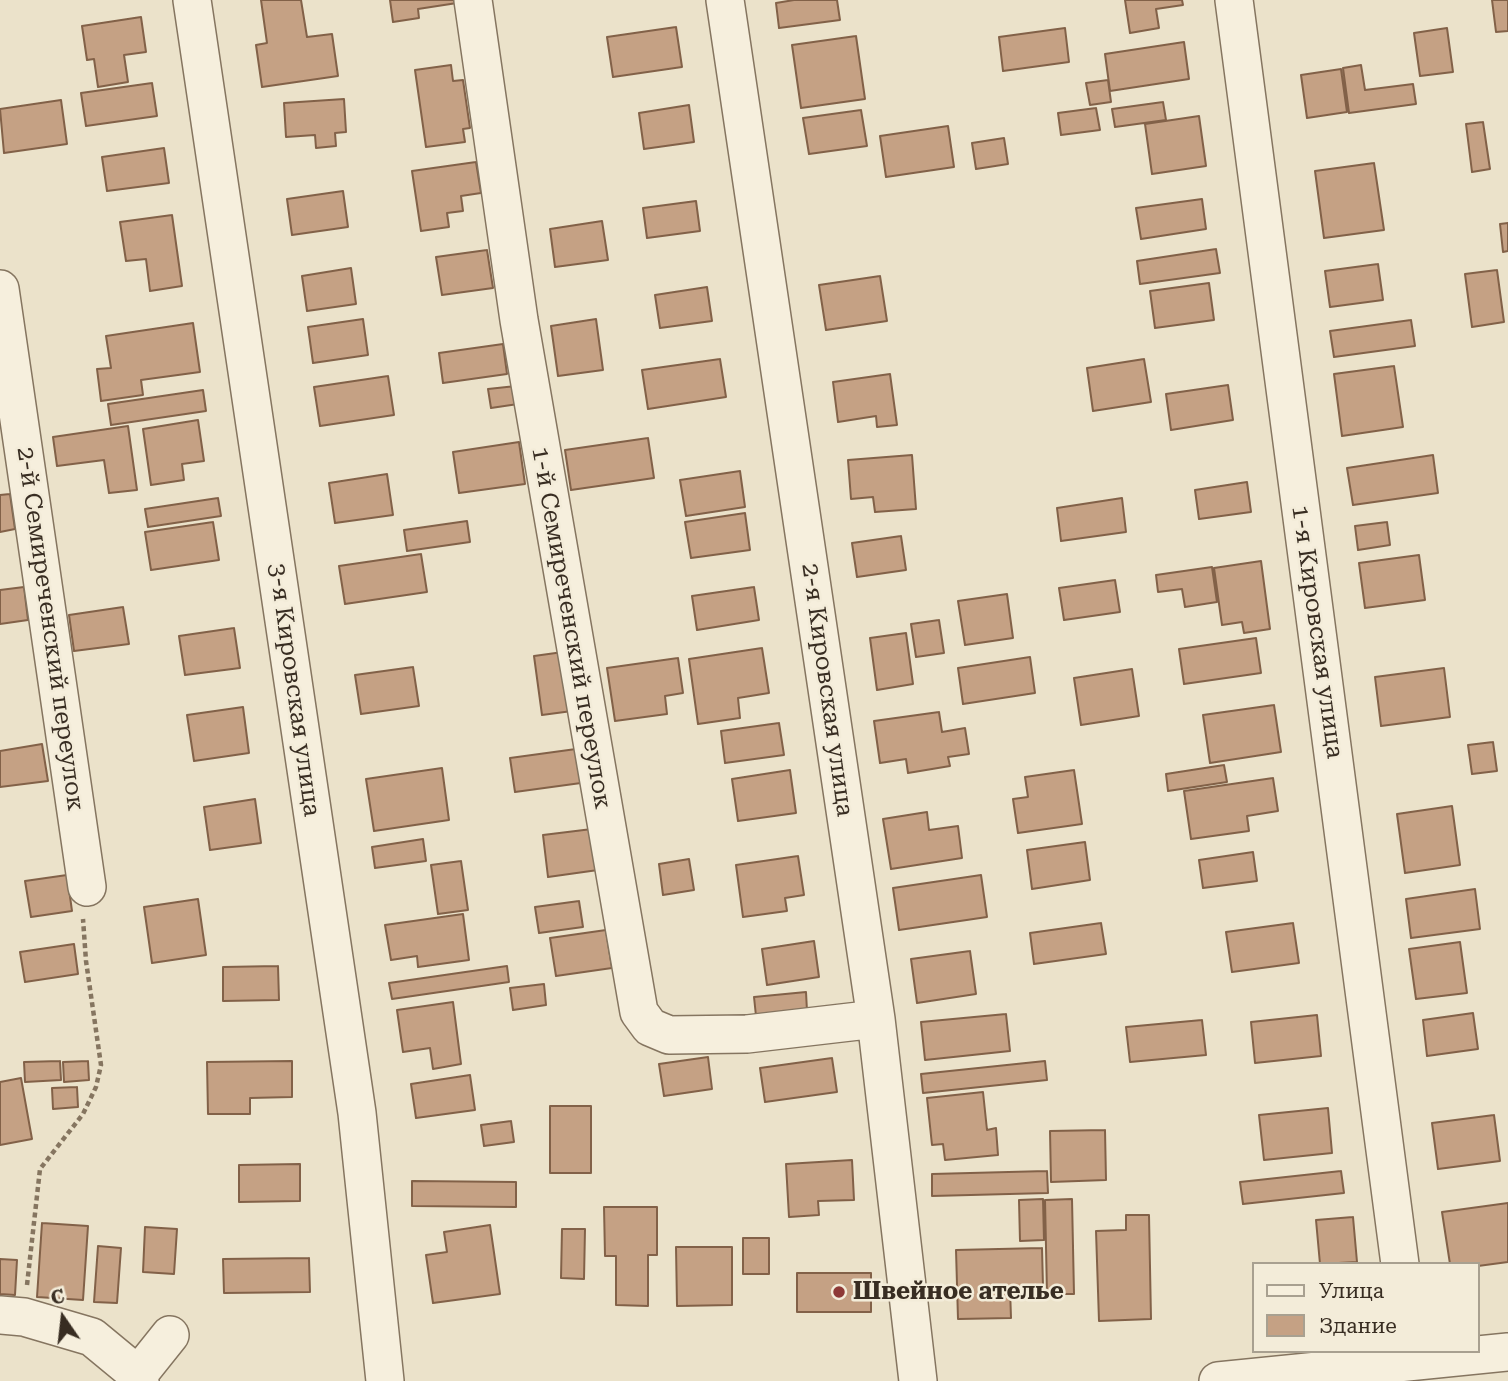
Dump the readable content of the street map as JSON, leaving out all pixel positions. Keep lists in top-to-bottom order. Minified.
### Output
{"streets":{"street":["1-й Семиреченский переулок","2-й Семиреченский переулок","1-я Кировская улица","3-я Кировская улица","2-я Кировская улица"]},"crossings":[["1-й Семиреченский переулок","2-я Кировская улица"]],"places":["Швейное ателье"],"legend":["Улица","Здание"],"north":"top"}
